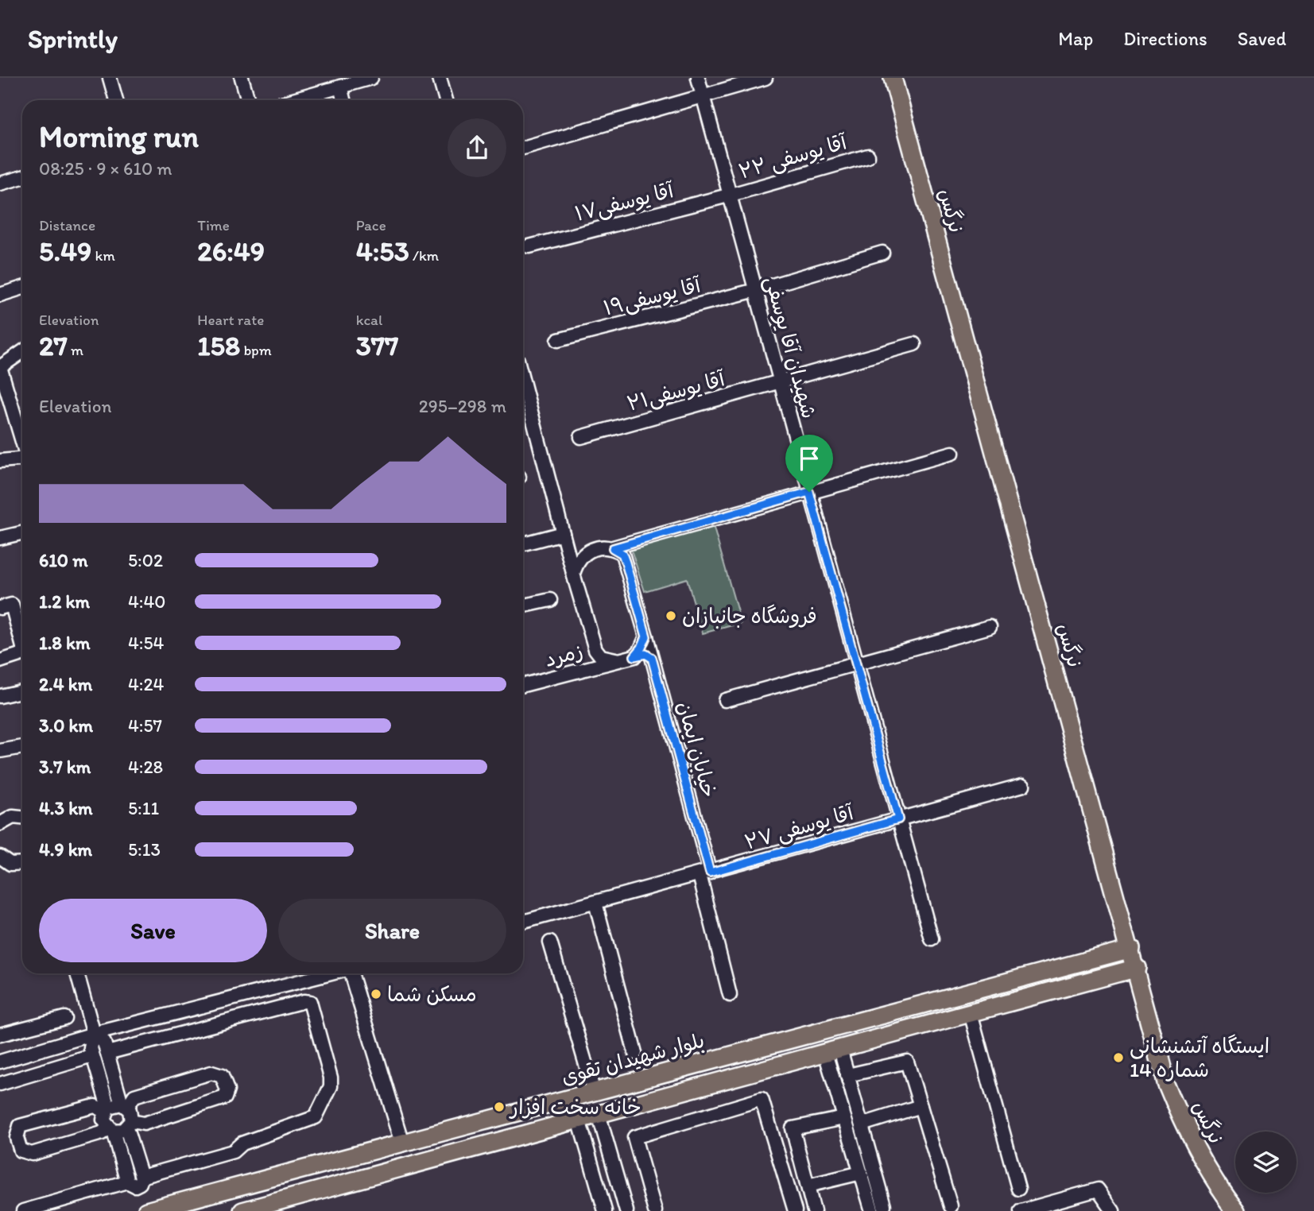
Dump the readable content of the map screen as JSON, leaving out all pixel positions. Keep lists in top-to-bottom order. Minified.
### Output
{"streets":{"main road":["نرگس","بلوار شهیدان تقوی"],"street":["آقا یوسفی ۲۲","آقا یوسفی۱۷","آقا یوسفی۱۹","شهیدان آقا یوسفی","آقا یوسفی۲۱","زمرد","خیابان ایمان","آقا یوسفی ۲۷"]},"crossings":[["آقا یوسفی ۲۲","آقا یوسفی۱۷"],["آقا یوسفی ۲۲","شهیدان آقا یوسفی"],["آقا یوسفی۱۷","شهیدان آقا یوسفی"],["نرگس","بلوار شهیدان تقوی"],["آقا یوسفی۱۹","شهیدان آقا یوسفی"],["شهیدان آقا یوسفی","آقا یوسفی۲۱"],["شهیدان آقا یوسفی","آقا یوسفی ۲۷"],["زمرد","خیابان ایمان"],["خیابان ایمان","آقا یوسفی ۲۷"]],"places":["فروشگاه جانبازان","مسکن شما","ایستگاه آتشنشانی شماره 14","خانه سخت افزار"],"page":{"header":"Sprintly","nav":["Map","Directions","Saved"],"heading":["Morning run","08:25 · 9 × 610 m"],"stats":[["Distance","5.49 km"],["Time","26:49"],["Pace","4:53 /km"],["Elevation","27 m"],["Heart rate","158 bpm"],["kcal","377"]],"chart":["Elevation","295–298 m"],"list":[{"name":"610 m","note":"5:02"},{"name":"1.2 km","note":"4:40"},{"name":"1.8 km","note":"4:54"},{"name":"2.4 km","note":"4:24"},{"name":"3.0 km","note":"4:57"},{"name":"3.7 km","note":"4:28"},{"name":"4.3 km","note":"5:11"},{"name":"4.9 km","note":"5:13"}],"buttons":["Save","Share"]}}
